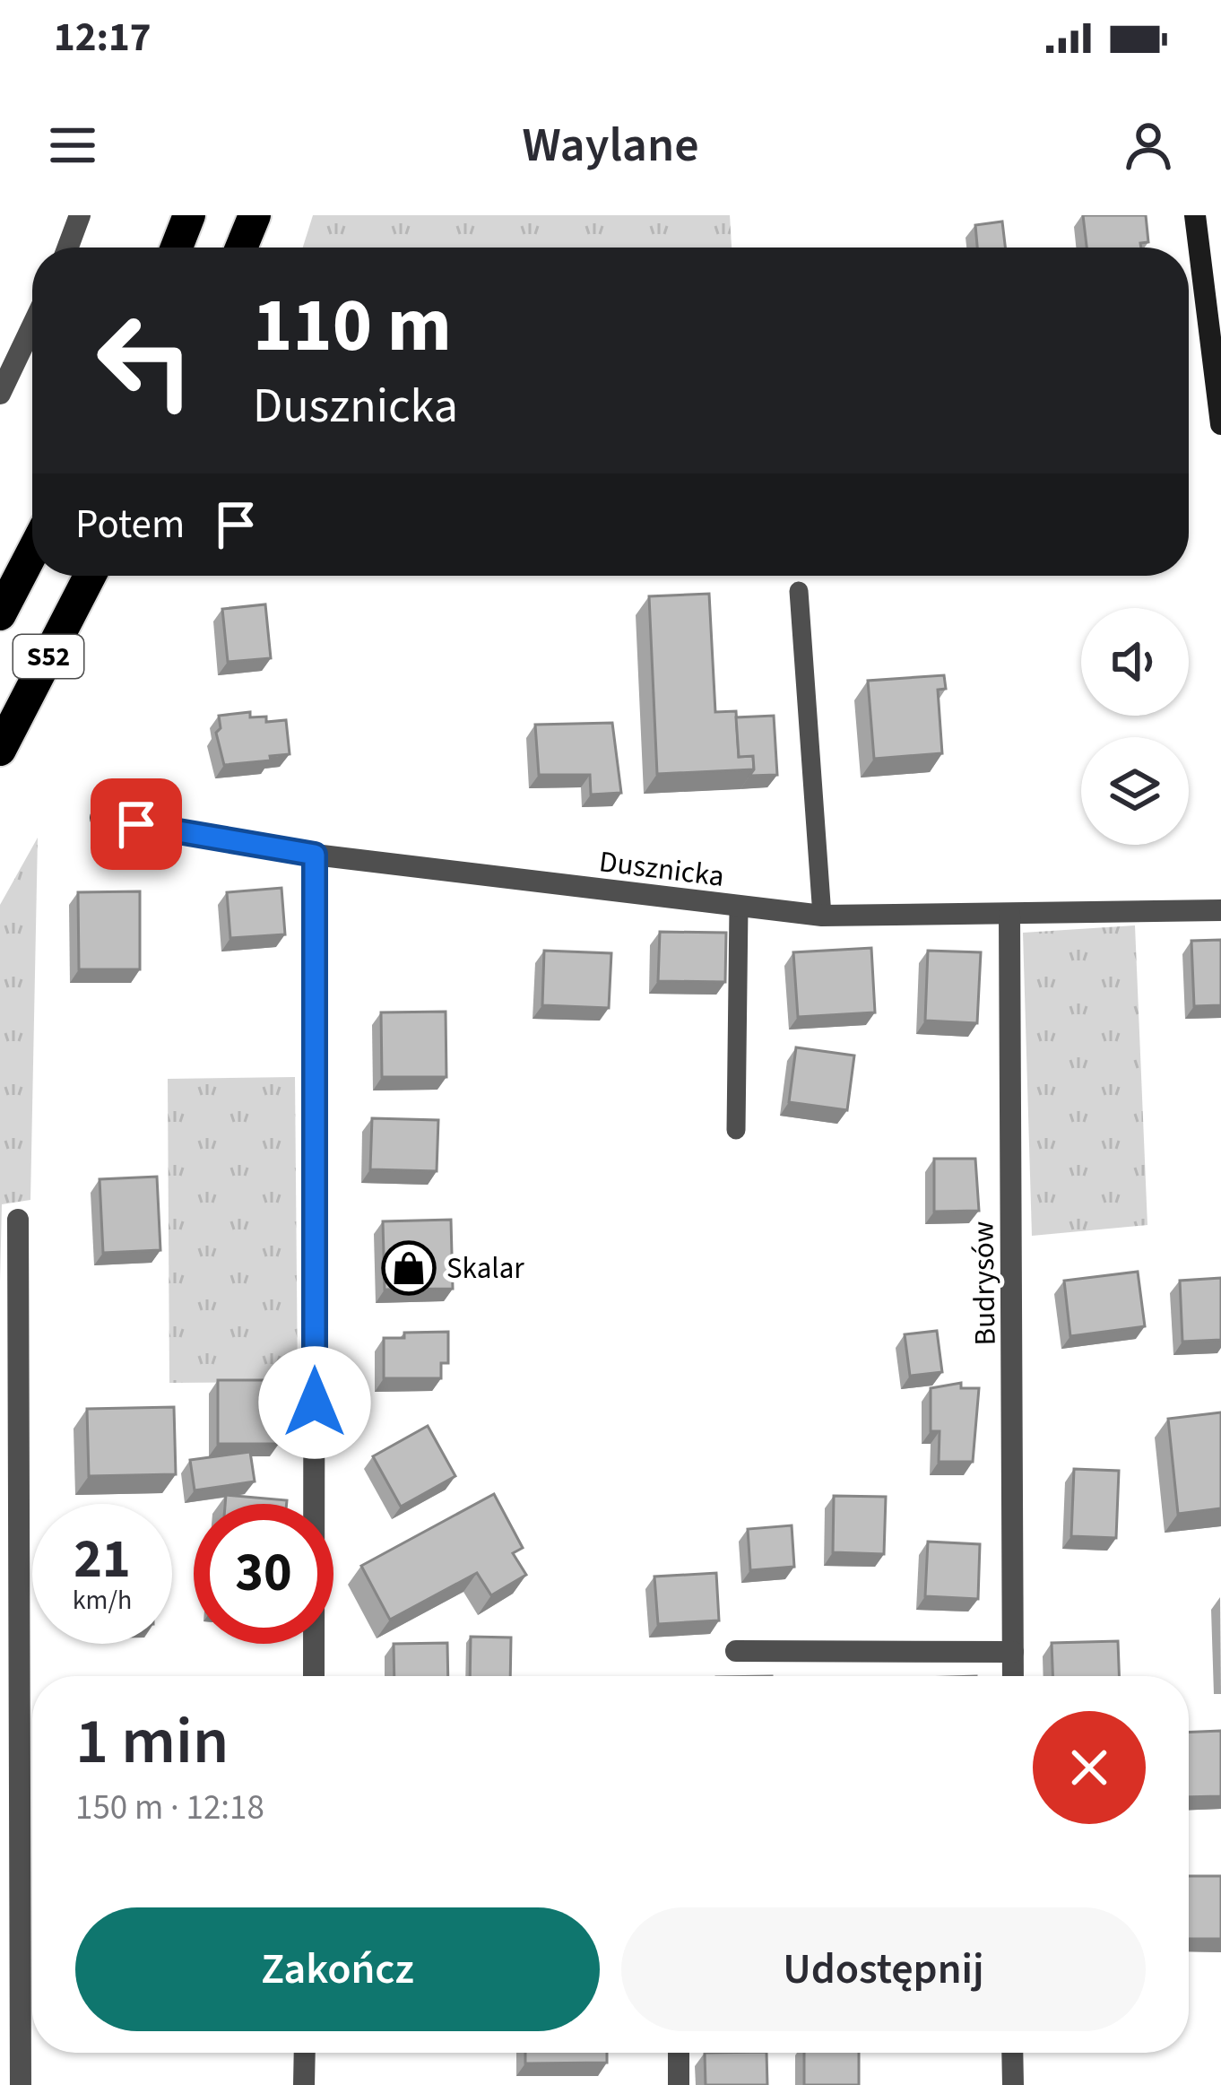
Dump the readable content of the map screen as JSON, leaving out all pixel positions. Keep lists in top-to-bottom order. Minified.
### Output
{"streets":{"highway":["S52"],"street":["Dusznicka","Budrysów"]},"crossings":[["Dusznicka","Budrysów"]],"places":{"shop":["Skalar"]},"page":{"status":"12:17","header":"Waylane","turn":["110 m","Dusznicka"],"then":"Potem","speed":"21 km/h","limit":"30","heading":["1 min","150 m · 12:18"],"buttons":["Zakończ","Udostępnij"]}}
